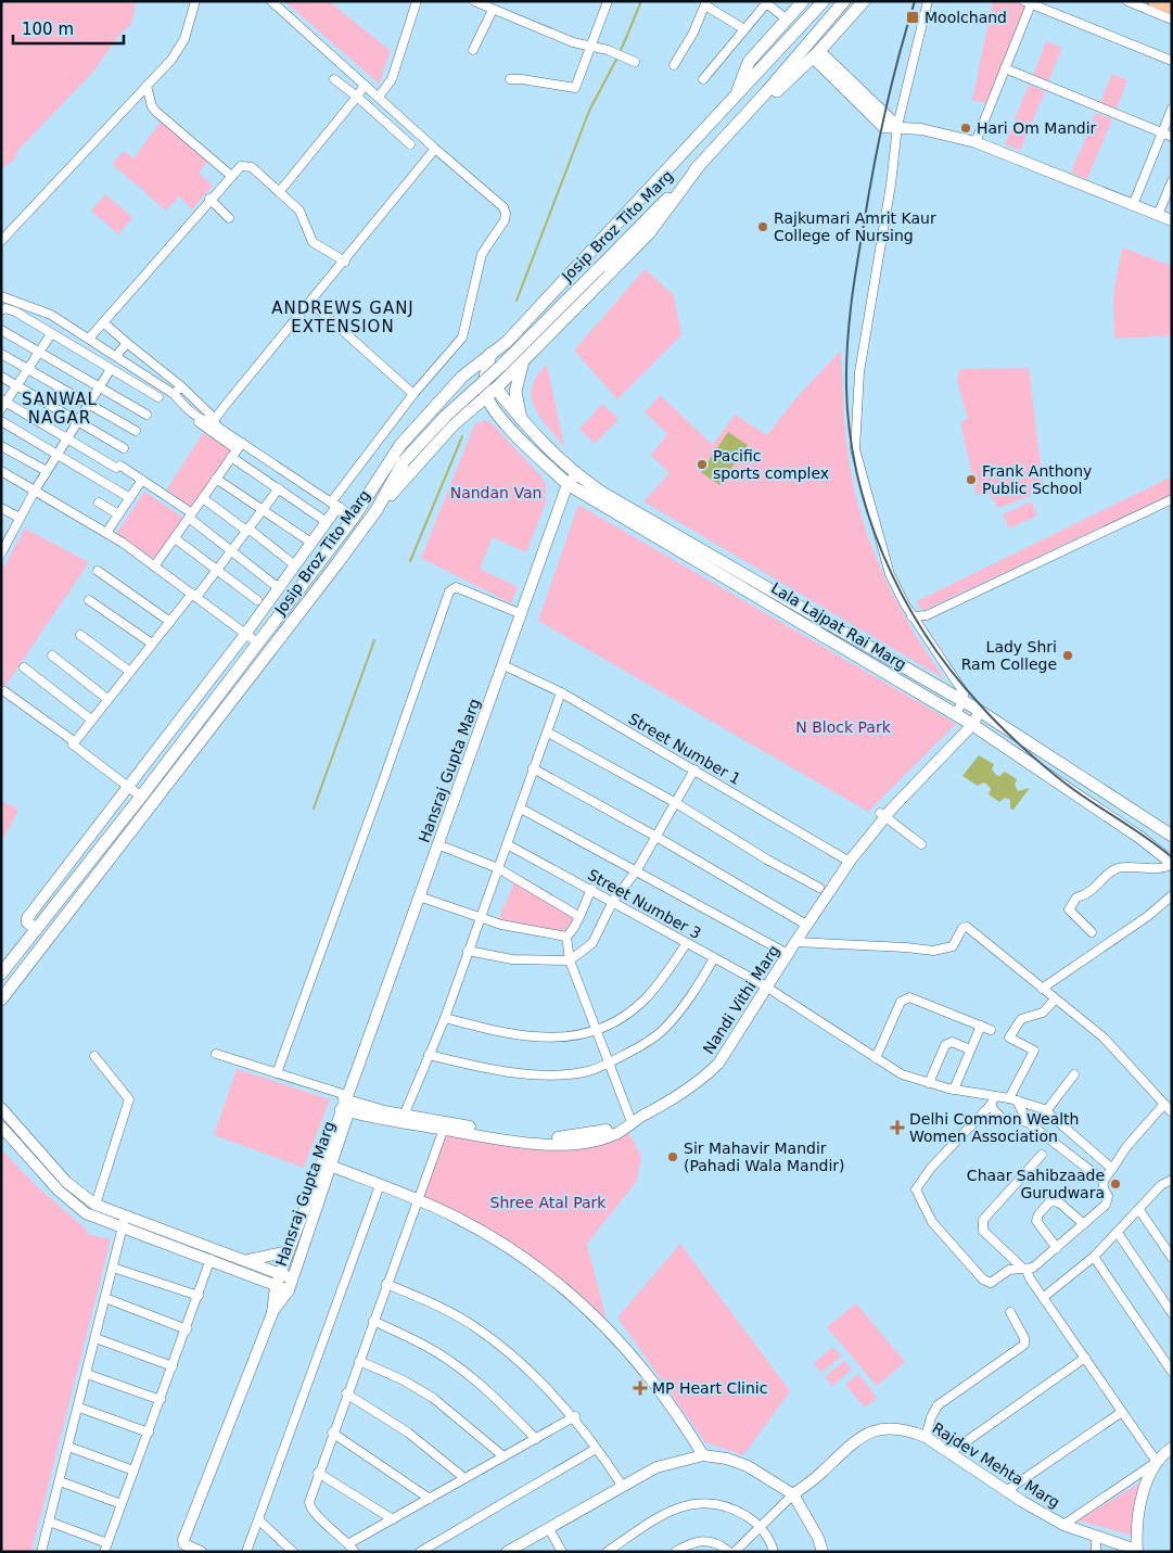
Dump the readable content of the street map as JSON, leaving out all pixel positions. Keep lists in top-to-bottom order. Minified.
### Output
{"streets":{"main road":["Josip Broz Tito Marg","Lala Lajpat Rai Marg"],"street":["Street Number 1","Hansraj Gupta Marg","Street Number 3","Nandi Vithi Marg","Rajdev Mehta Marg"]},"crossings":[["Lala Lajpat Rai Marg","Hansraj Gupta Marg"],["Lala Lajpat Rai Marg","Nandi Vithi Marg"],["Street Number 1","Hansraj Gupta Marg"],["Street Number 1","Nandi Vithi Marg"],["Hansraj Gupta Marg","Nandi Vithi Marg"],["Street Number 3","Nandi Vithi Marg"]],"districts":["ANDREWS GANJ EXTENSION","SANWAL NAGAR"],"parks":["Nandan Van","N Block Park","Shree Atal Park"],"places":{"transit":["Moolchand"],"other":["Hari Om Mandir","Rajkumari Amrit Kaur College of Nursing","Pacific sports complex","Frank Anthony Public School","Lady Shri Ram College","Sir Mahavir Mandir (Pahadi Wala Mandir)","Chaar Sahibzaade Gurudwara"],"health":["Delhi Common Wealth Women Association","MP Heart Clinic"]},"scale_bar":"100 m"}
